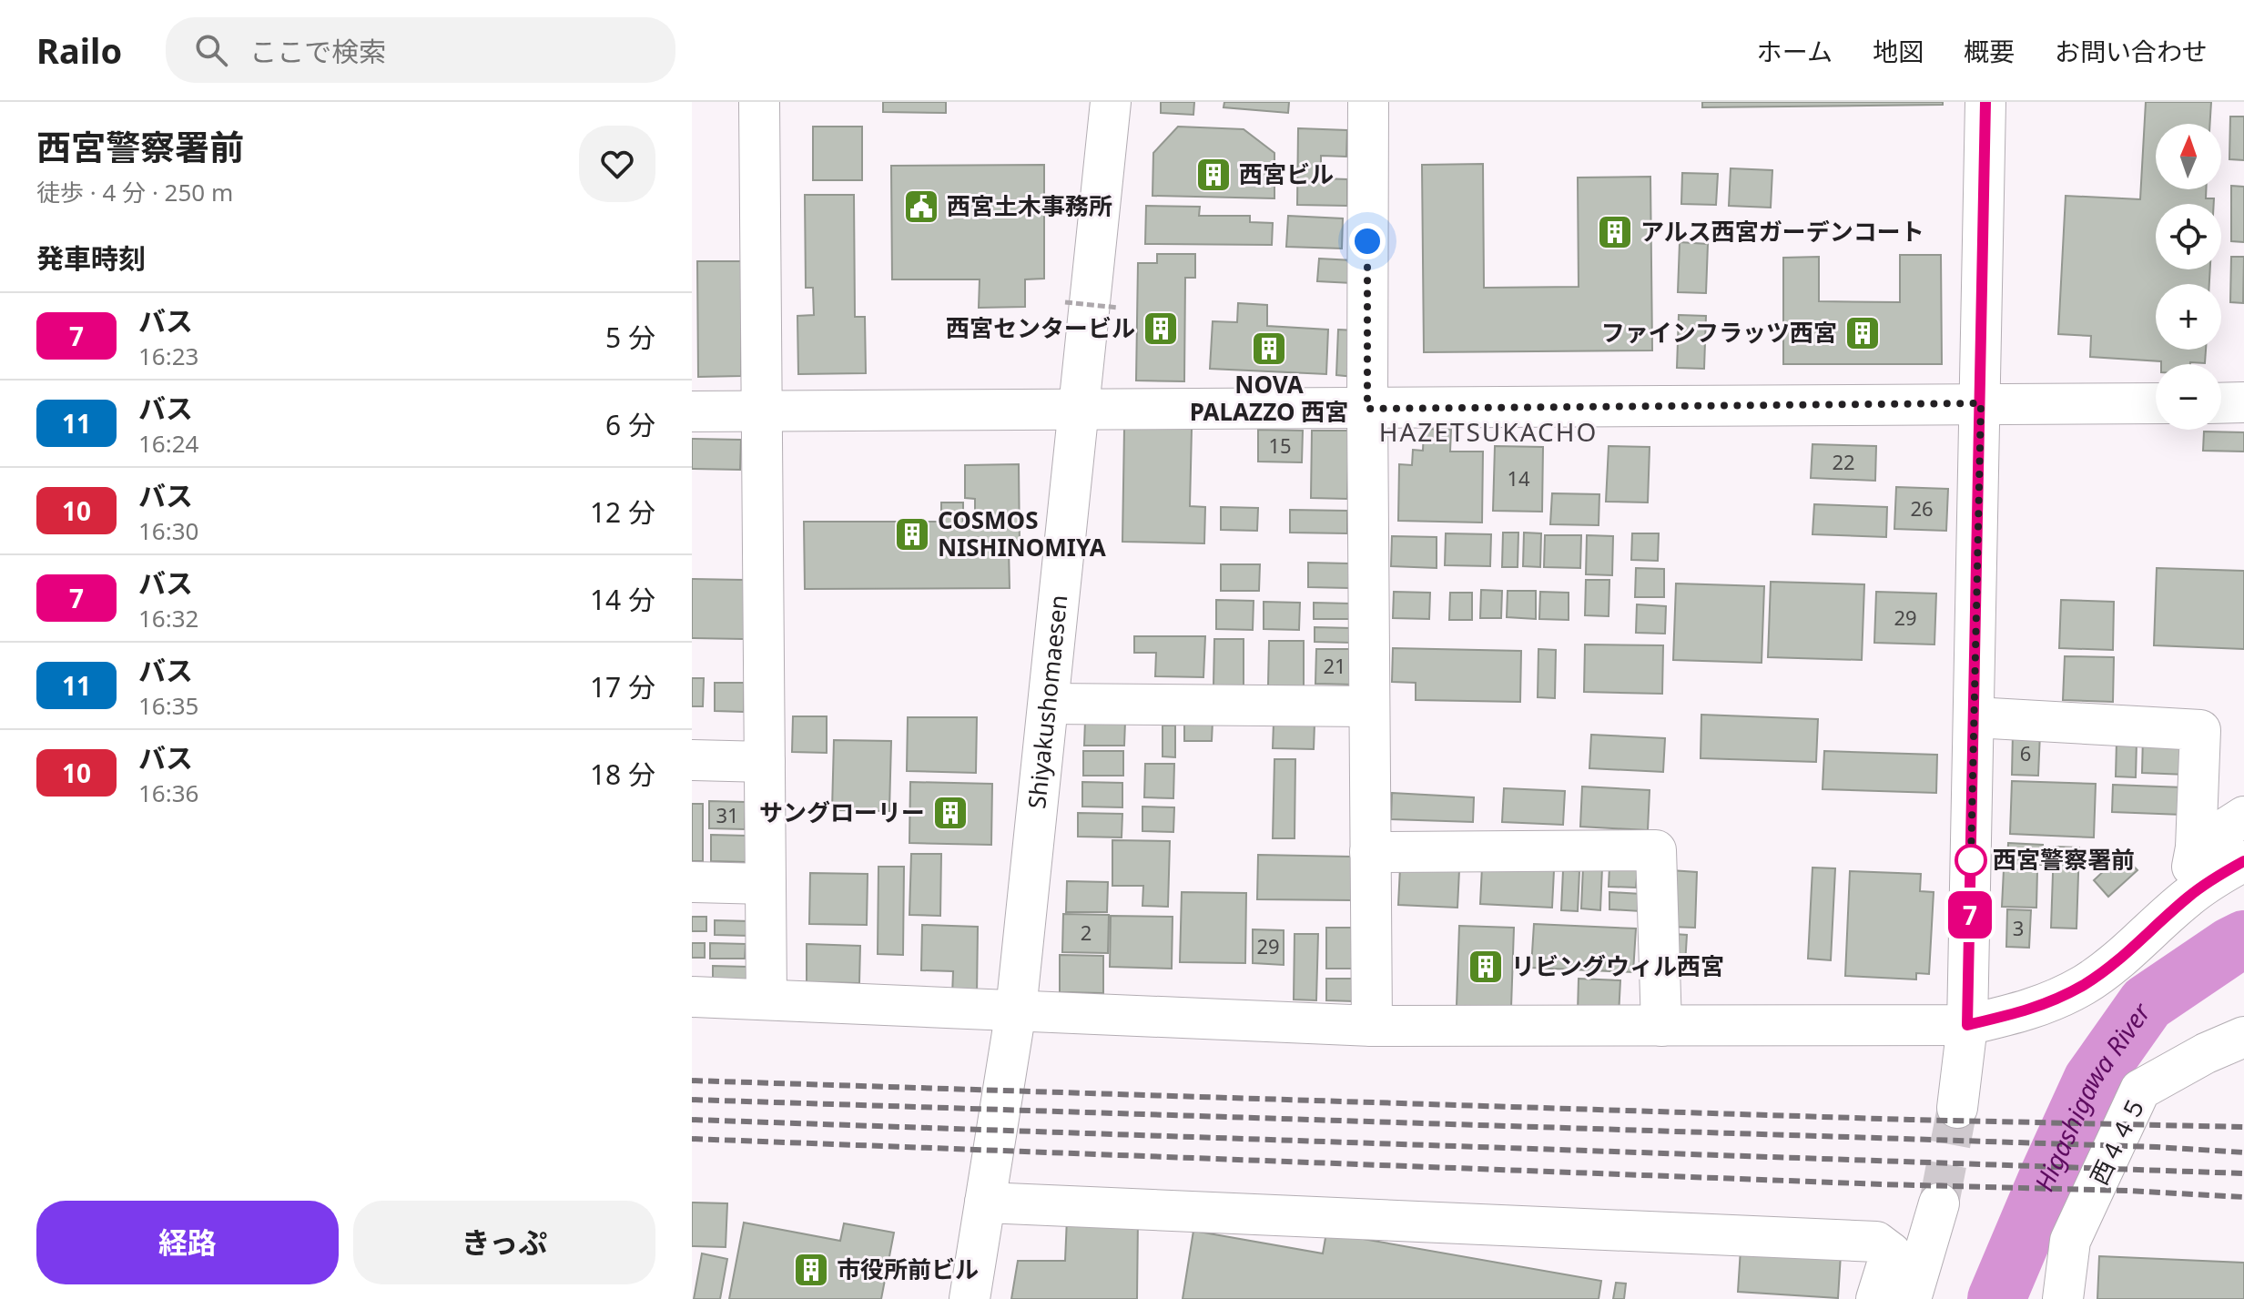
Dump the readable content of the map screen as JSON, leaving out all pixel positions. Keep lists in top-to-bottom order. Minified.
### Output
{"streets":{"street":["Shiyakushomaesen","西４４５"]},"districts":["HAZETSUKACHO"],"water":["Higashigawa River"],"places":{"building":["西宮ビル","アルス西宮ガーデンコート","西宮センタービル","ファインフラッツ西宮","NOVA PALAZZO 西宮","COSMOS NISHINOMIYA","サングローリー","リビングウィル西宮","市役所前ビル"],"public building":["西宮土木事務所"],"other":["西宮警察署前"]},"lines":["bus line 7"],"house_numbers":["15","22","14","26","29","21","6","31","3","2","29"],"north":"top","page":{"header":"Railo","search":"ここで検索","nav":["ホーム","地図","概要","お問い合わせ"],"heading":[["西宮警察署前","徒歩 · 4 分 · 250 m"],"発車時刻"],"on_map":"7","map_buttons":["+","−"],"list":[{"mark":"7","name":"バス","note":"16:23","value":"5 分"},{"mark":"11","name":"バス","note":"16:24","value":"6 分"},{"mark":"10","name":"バス","note":"16:30","value":"12 分"},{"mark":"7","name":"バス","note":"16:32","value":"14 分"},{"mark":"11","name":"バス","note":"16:35","value":"17 分"},{"mark":"10","name":"バス","note":"16:36","value":"18 分"}],"buttons":["経路","きっぷ"]}}
